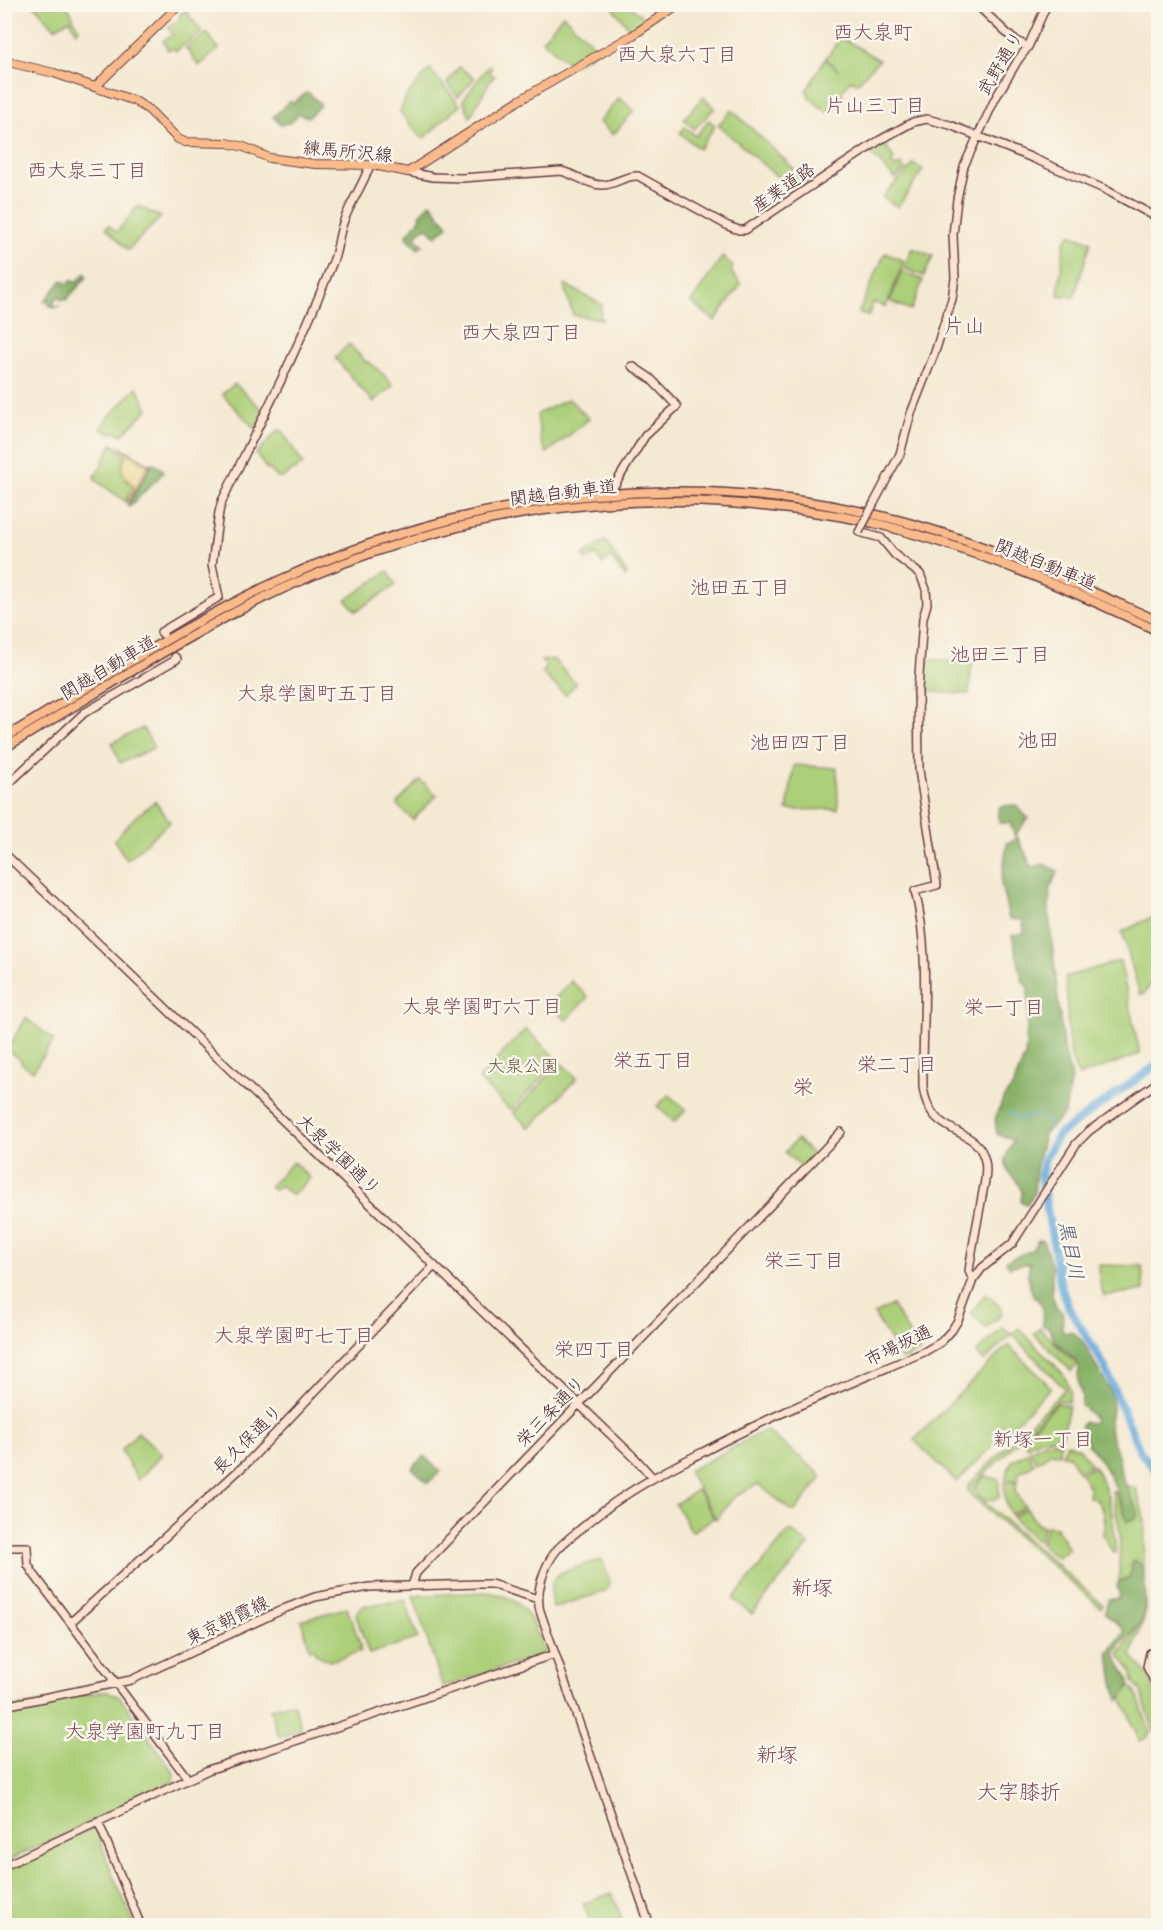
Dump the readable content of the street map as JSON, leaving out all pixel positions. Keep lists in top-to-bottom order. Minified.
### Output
{"streets":{"highway":["関越自動車道"],"main road":["練馬所沢線"],"street":["武野通り","産業道路","大泉学園通り","市場坂通","栄三条通り","長久保通り","東京朝霞線"]},"crossings":[["武野通り","産業道路"],["武野通り","市場坂通"],["練馬所沢線","産業道路"],["大泉学園通り","市場坂通"],["大泉学園通り","栄三条通り"],["大泉学園通り","長久保通り"],["栄三条通り","東京朝霞線"]],"districts":["西大泉町","西大泉六丁目","片山三丁目","西大泉三丁目","片山","西大泉四丁目","池田五丁目","池田三丁目","大泉学園町五丁目","池田","池田四丁目","大泉学園町六丁目","栄一丁目","栄五丁目","栄二丁目","栄","栄三丁目","大泉学園町七丁目","栄四丁目","新塚一丁目","新塚","大泉学園町九丁目","新塚","大字膝折"],"water":["黒目川"],"parks":["大泉公園"]}
